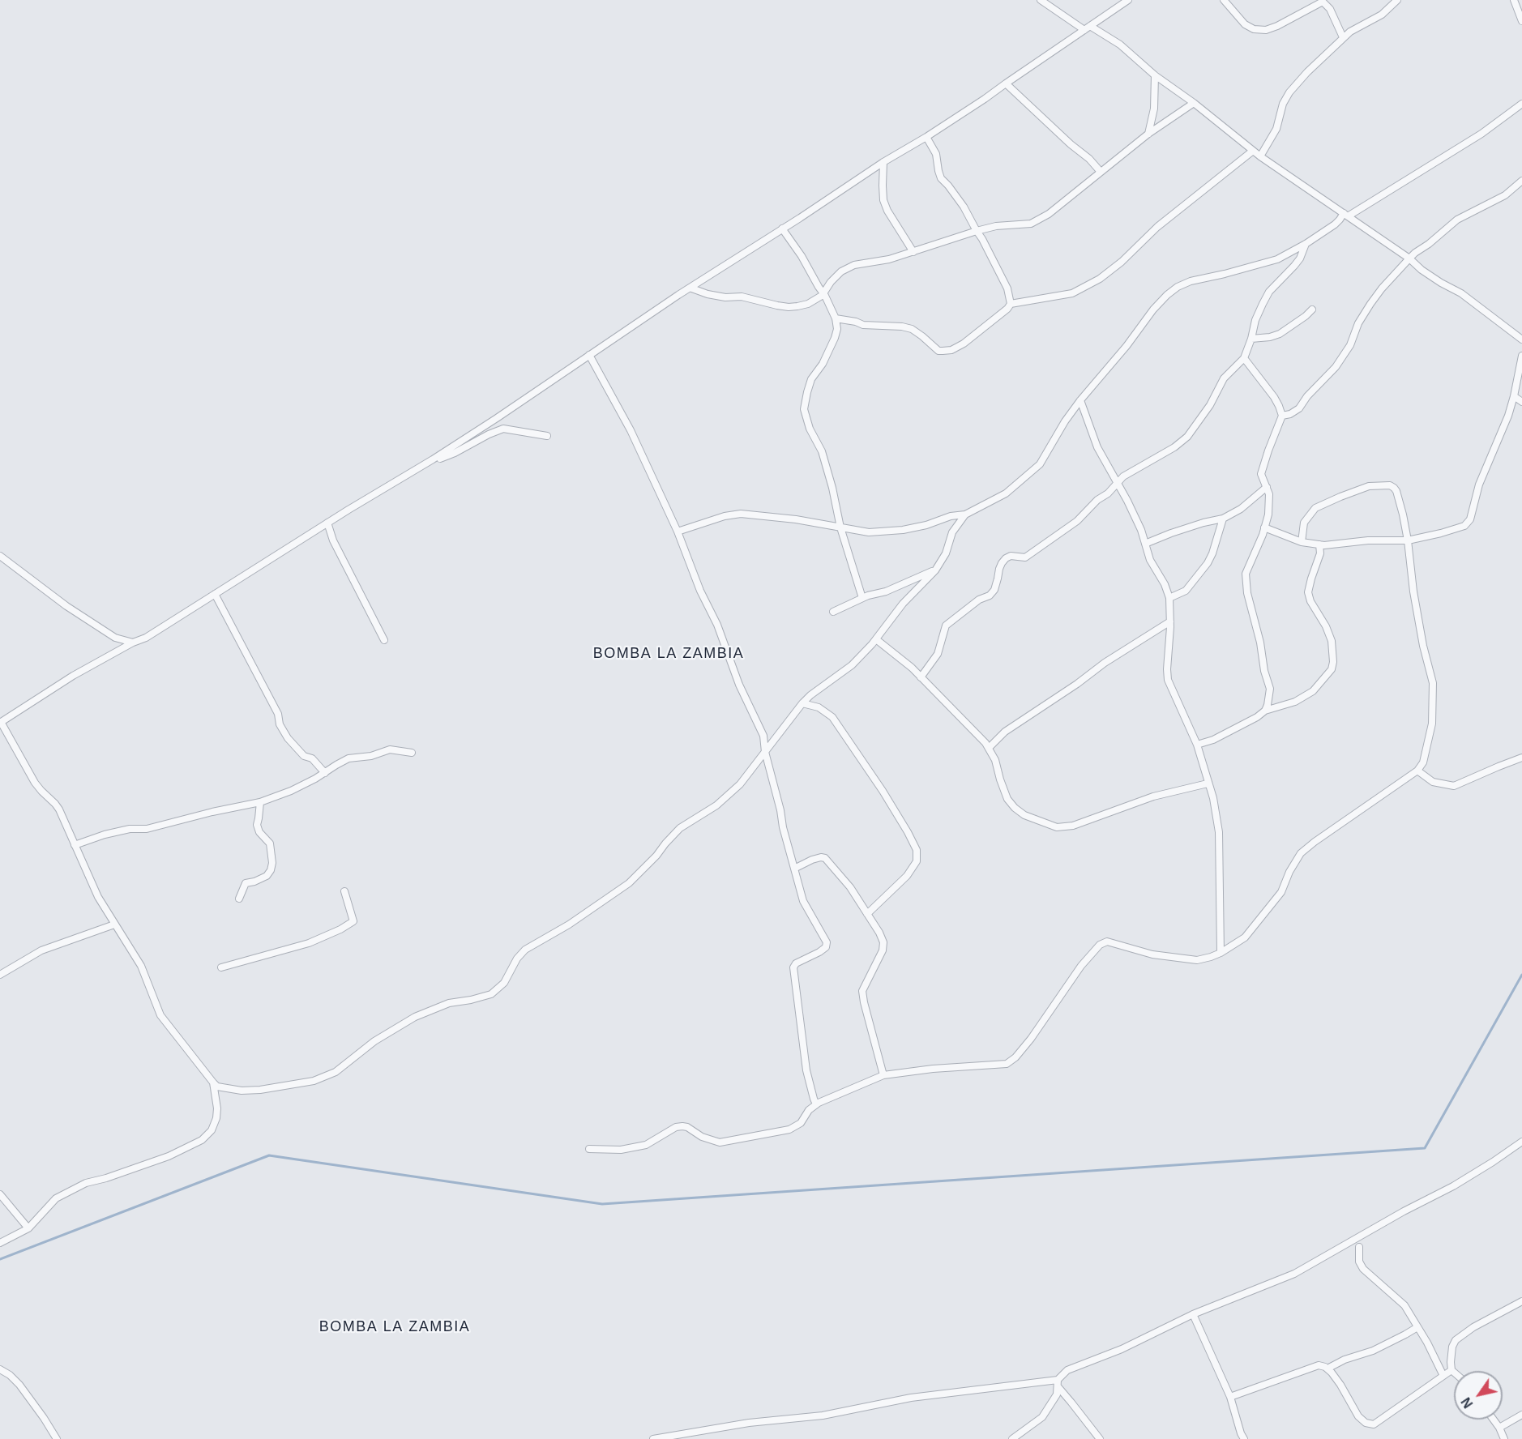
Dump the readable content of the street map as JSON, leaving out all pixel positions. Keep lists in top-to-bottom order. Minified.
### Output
{"districts":["BOMBA LA ZAMBIA","BOMBA LA ZAMBIA"],"north":"bottom left"}
